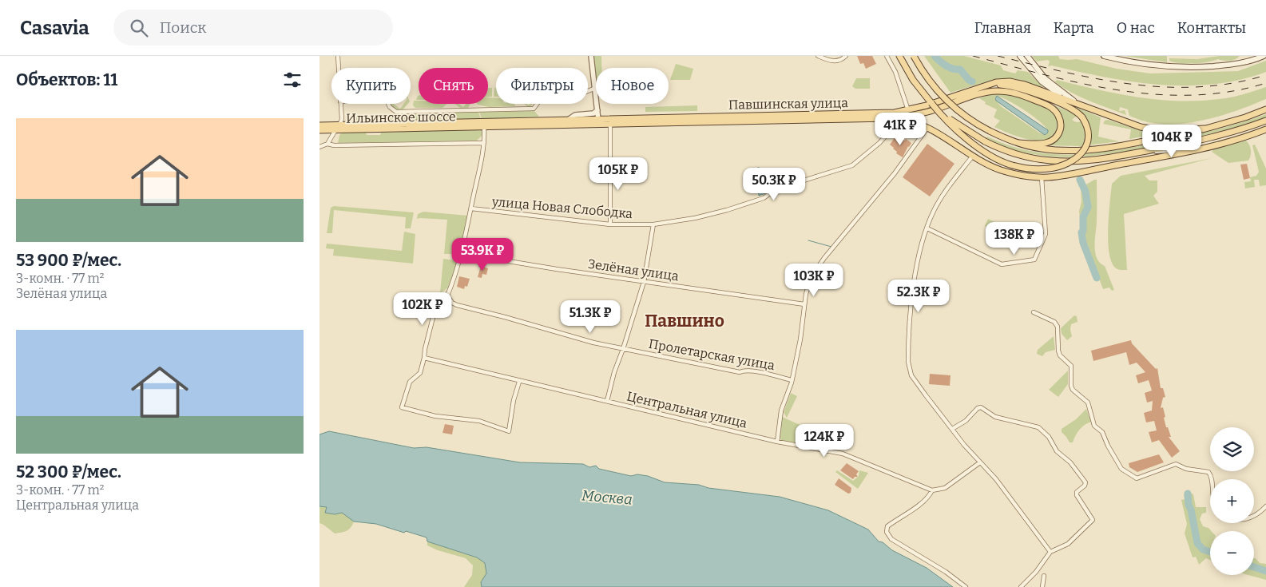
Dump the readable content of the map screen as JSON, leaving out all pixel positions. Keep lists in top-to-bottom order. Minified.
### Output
{"streets":{"main road":["Павшинская улица","Ильинское шоссе"],"street":["улица Новая Слободка","Зелёная улица","Пролетарская улица","Центральная улица"]},"crossings":[["Павшинская улица","Ильинское шоссе"]],"districts":["Павшино"],"water":["Москва"],"page":{"header":"Casavia","search":"Поиск","nav":["Главная","Карта","О нас","Контакты"],"heading":"Объектов: 11","chip":["Купить","Снять","Фильтры","Новое"],"list":[{"name":"53 900 ₽/мес.","note":"3-комн. · 77 m² · Зелёная улица"},{"name":"52 300 ₽/мес.","note":"3-комн. · 77 m² · Центральная улица"}],"price":["41K ₽","104K ₽","105K ₽","50.3K ₽","138K ₽","53.9K ₽","103K ₽","52.3K ₽","102K ₽","51.3K ₽","124K ₽"],"map_buttons":["+","−"]}}
